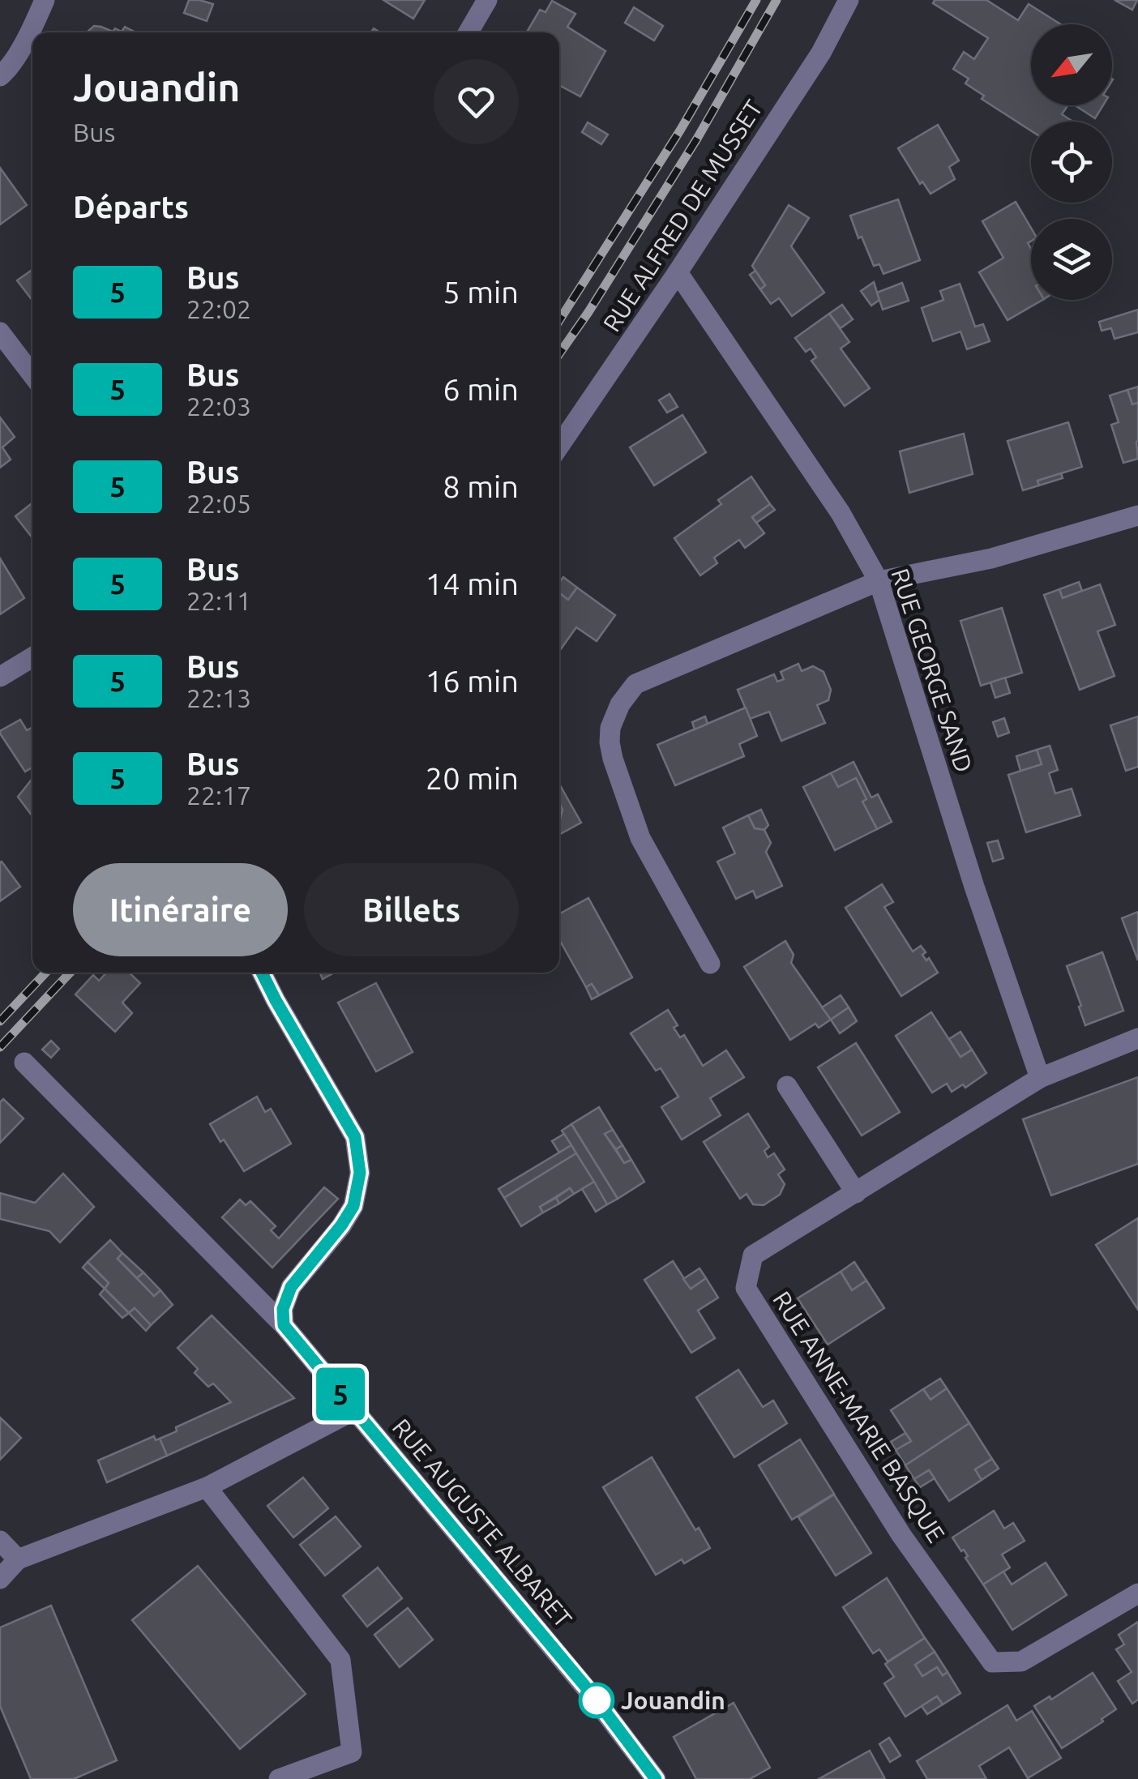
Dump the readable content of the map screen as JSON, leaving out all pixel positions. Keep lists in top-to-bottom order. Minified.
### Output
{"streets":{"street":["RUE ALFRED DE MUSSET","RUE GEORGE SAND","RUE ANNE-MARIE BASQUE","RUE AUGUSTE ALBARET"]},"crossings":[["RUE ALFRED DE MUSSET","RUE GEORGE SAND"],["RUE GEORGE SAND","RUE ANNE-MARIE BASQUE"]],"places":["Jouandin"],"lines":["bus line 5"],"north":"bottom left","page":{"on_map":"5","heading":[["Jouandin","Bus"],"Départs"],"list":[{"mark":"5","name":"Bus","note":"22:02","value":"5 min"},{"mark":"5","name":"Bus","note":"22:03","value":"6 min"},{"mark":"5","name":"Bus","note":"22:05","value":"8 min"},{"mark":"5","name":"Bus","note":"22:11","value":"14 min"},{"mark":"5","name":"Bus","note":"22:13","value":"16 min"},{"mark":"5","name":"Bus","note":"22:17","value":"20 min"}],"buttons":["Itinéraire","Billets"]}}
